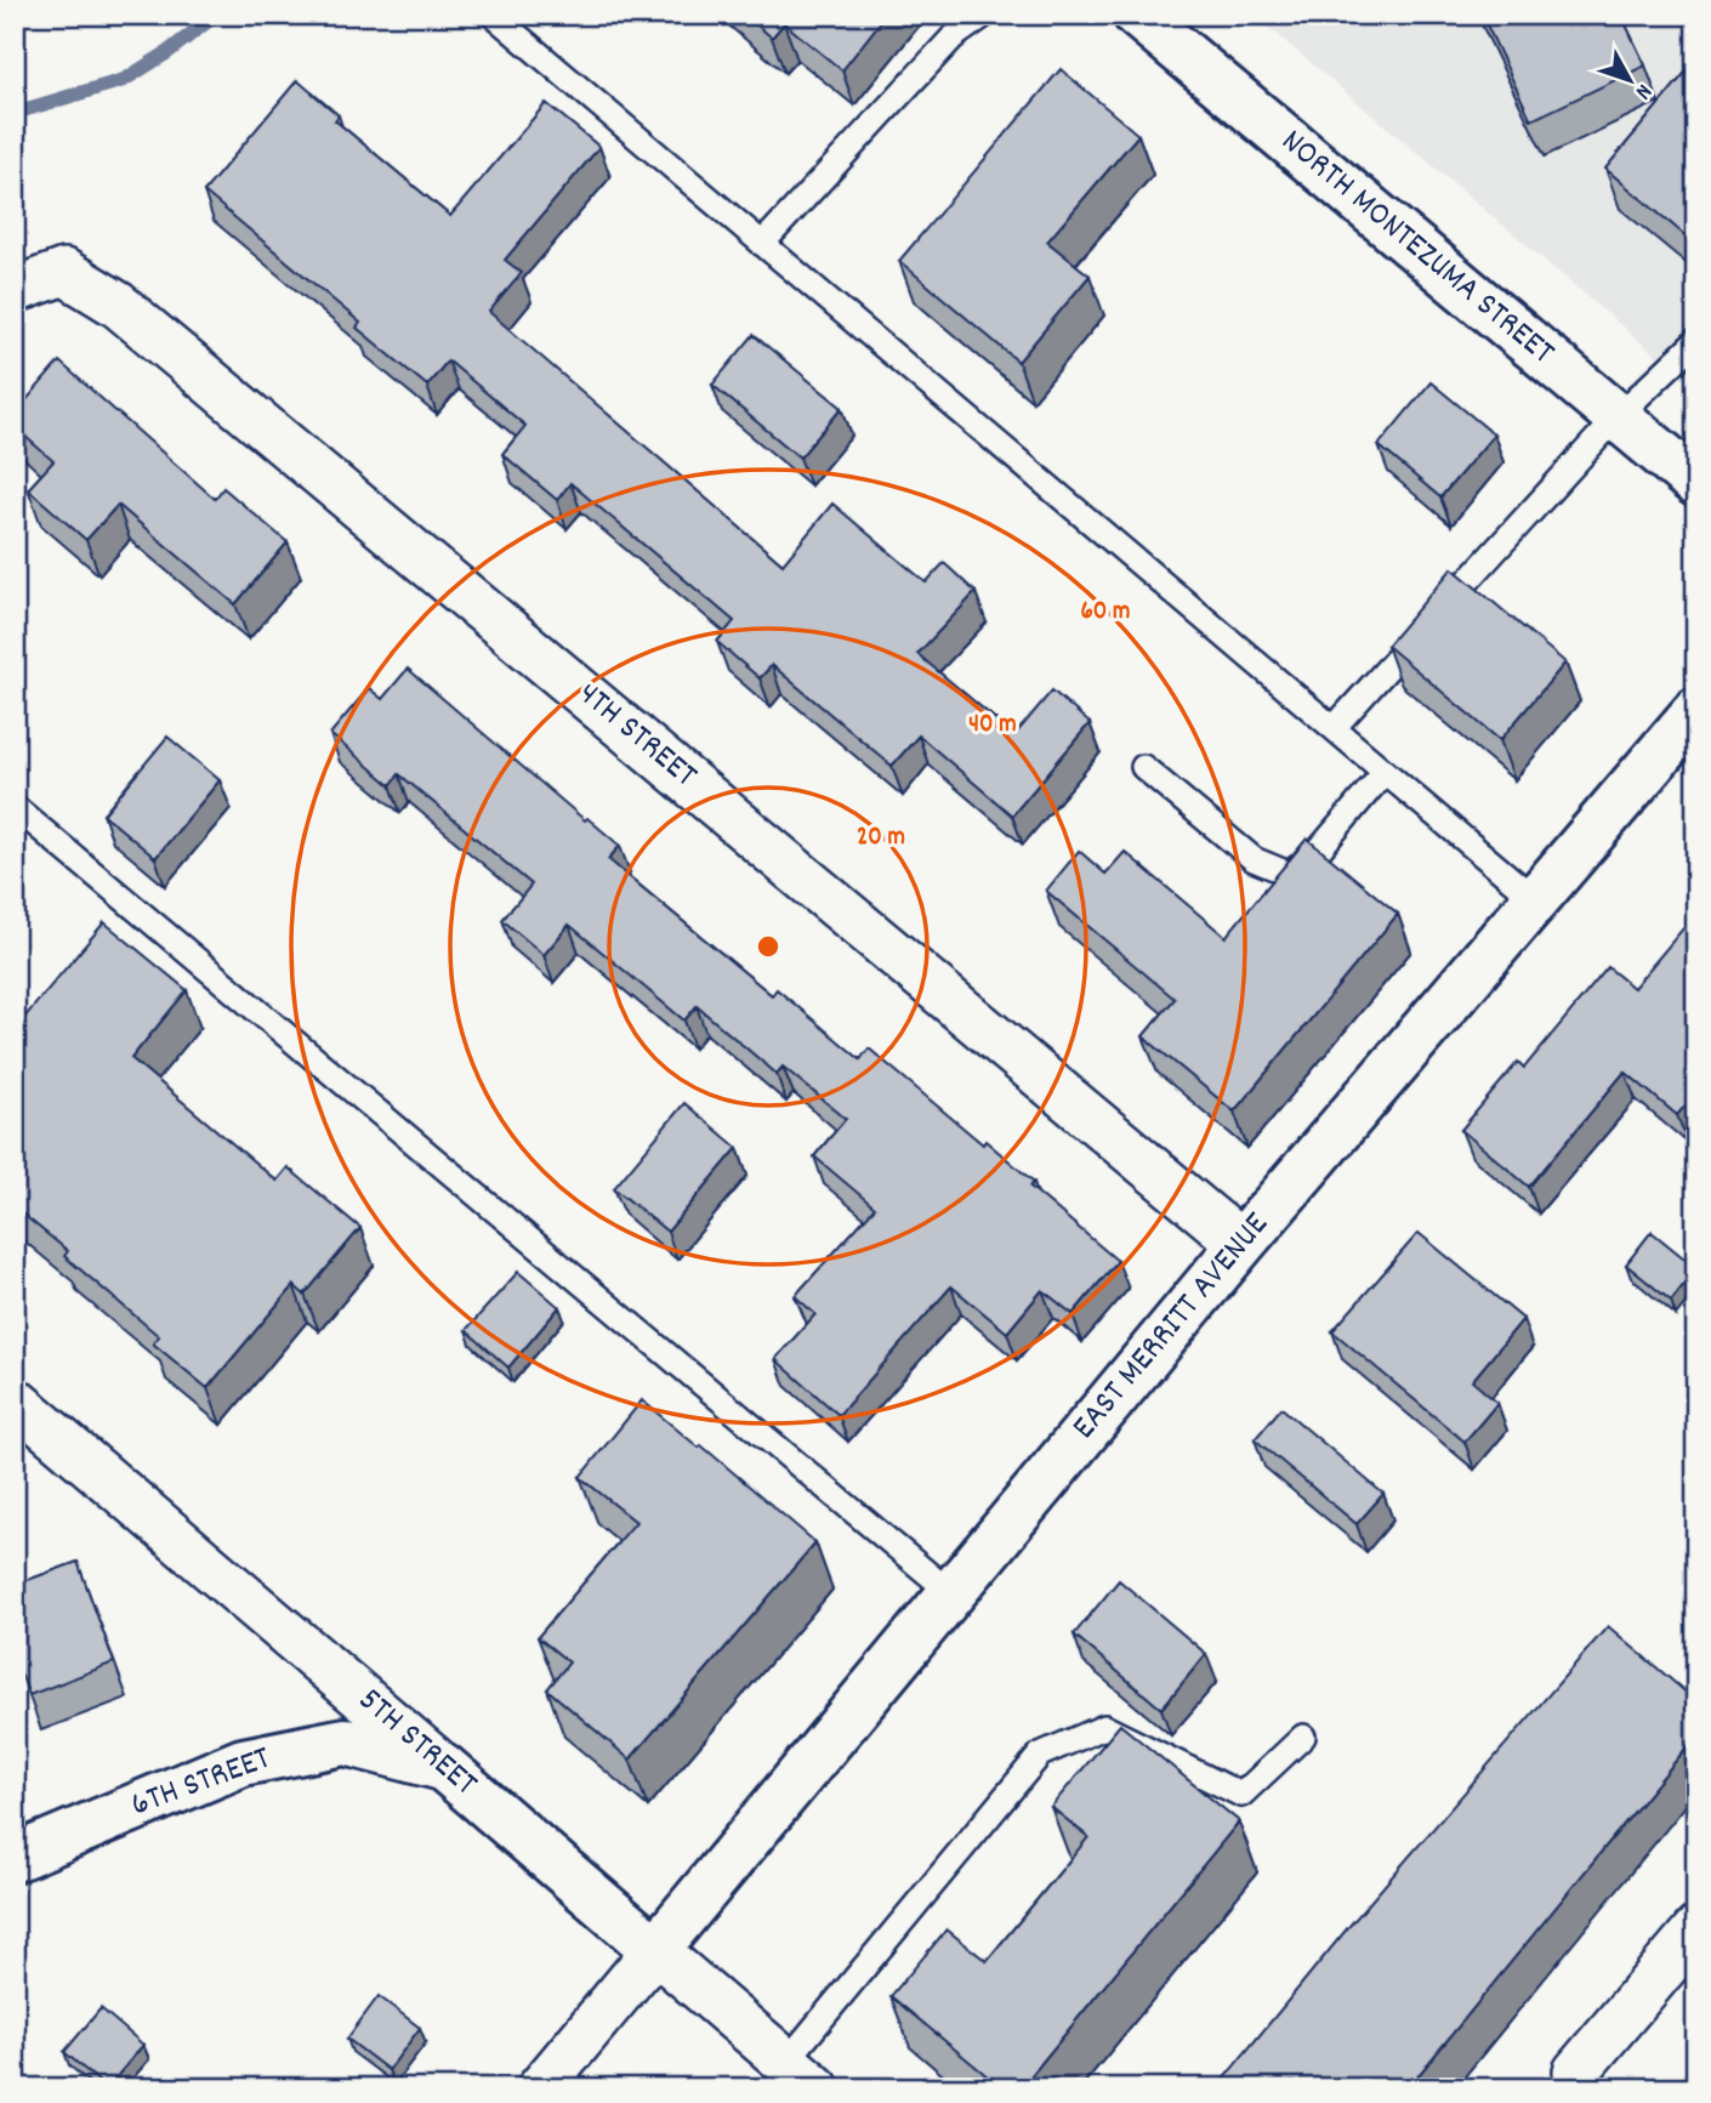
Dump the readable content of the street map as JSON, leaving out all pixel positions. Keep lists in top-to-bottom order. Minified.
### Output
{"streets":{"street":["NORTH MONTEZUMA STREET","4TH STREET","EAST MERRITT AVENUE","5TH STREET","6TH STREET"]},"crossings":[["4TH STREET","EAST MERRITT AVENUE"],["EAST MERRITT AVENUE","5TH STREET"],["5TH STREET","6TH STREET"]],"north":"bottom right","rings":["60 m","40 m","20 m"]}
